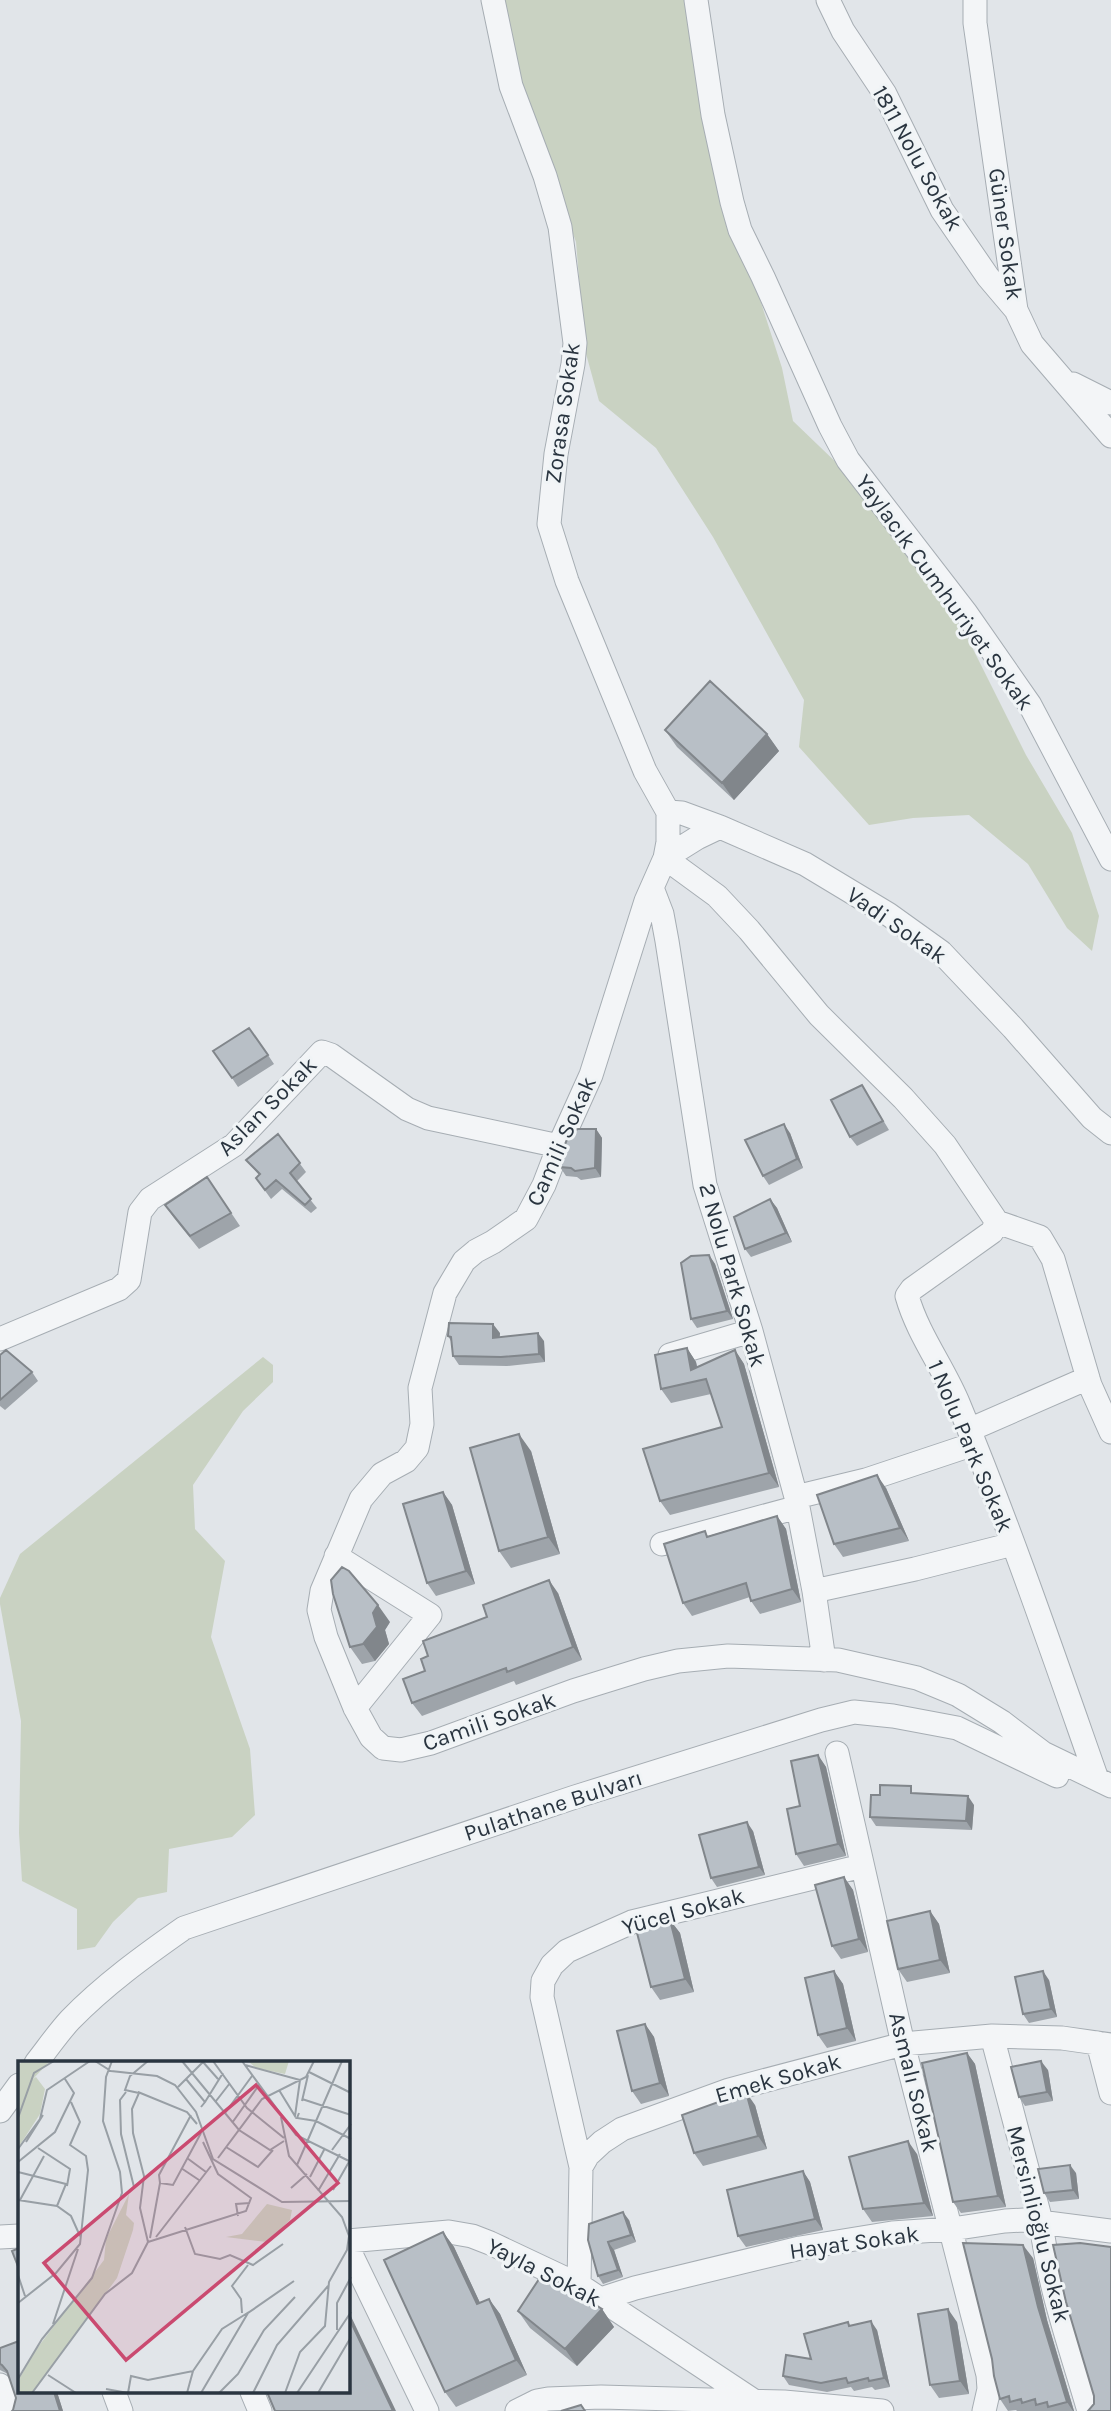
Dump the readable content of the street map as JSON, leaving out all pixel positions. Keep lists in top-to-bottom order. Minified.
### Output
{"streets":{"street":["1811 Nolu Sokak","Güner Sokak","Zorasa Sokak","Yaylacık Cumhuriyet Sokak","Vadi Sokak","Aslan Sokak","Camili Sokak","2 Nolu Park Sokak","1 Nolu Park Sokak","Pulathane Bulvarı","Yücel Sokak","Emek Sokak","Asmalı Sokak","Mersinlioğlu Sokak","Hayat Sokak","Yayla Sokak"]},"crossings":[["1811 Nolu Sokak","Güner Sokak"],["Zorasa Sokak","Vadi Sokak"],["Zorasa Sokak","Camili Sokak"],["Vadi Sokak","Camili Sokak"],["Aslan Sokak","Camili Sokak"],["Camili Sokak","2 Nolu Park Sokak"],["Camili Sokak","1 Nolu Park Sokak"],["Yücel Sokak","Emek Sokak"],["Yücel Sokak","Asmalı Sokak"],["Emek Sokak","Asmalı Sokak"],["Emek Sokak","Mersinlioğlu Sokak"],["Asmalı Sokak","Hayat Sokak"],["Mersinlioğlu Sokak","Hayat Sokak"],["Hayat Sokak","Yayla Sokak"]]}
